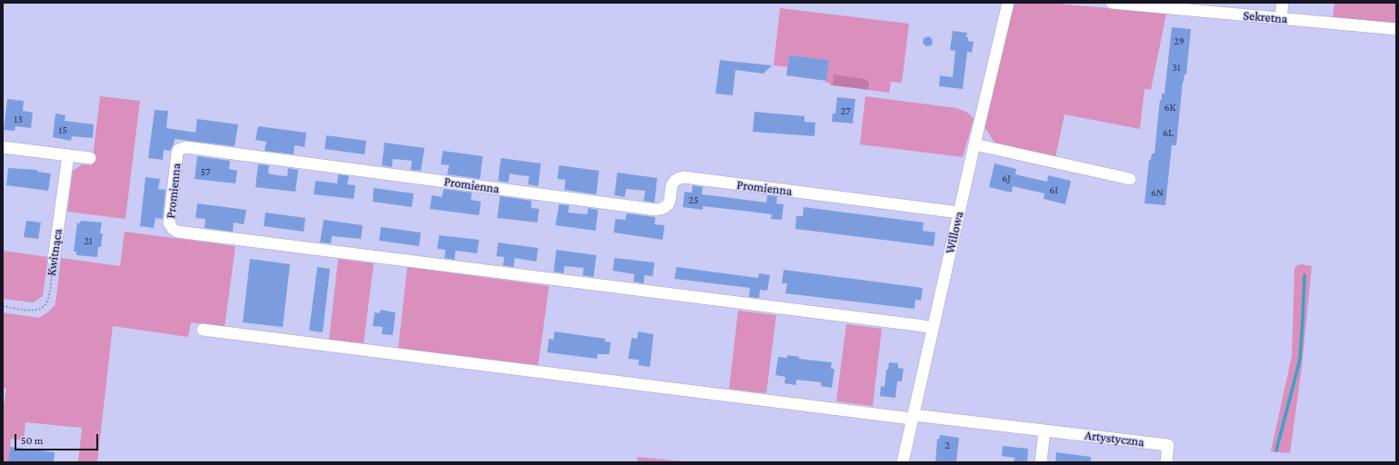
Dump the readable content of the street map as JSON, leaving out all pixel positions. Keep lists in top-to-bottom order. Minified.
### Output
{"streets":{"street":["Sekretna","Promienna","Willowa","Kwitnąca","Artystyczna"]},"crossings":[["Promienna","Willowa"],["Willowa","Artystyczna"]],"house_numbers":["29","31","6K","27","13","15","6L","57","6J","6I","6N","25","21","2"],"scale_bar":"50 m"}
